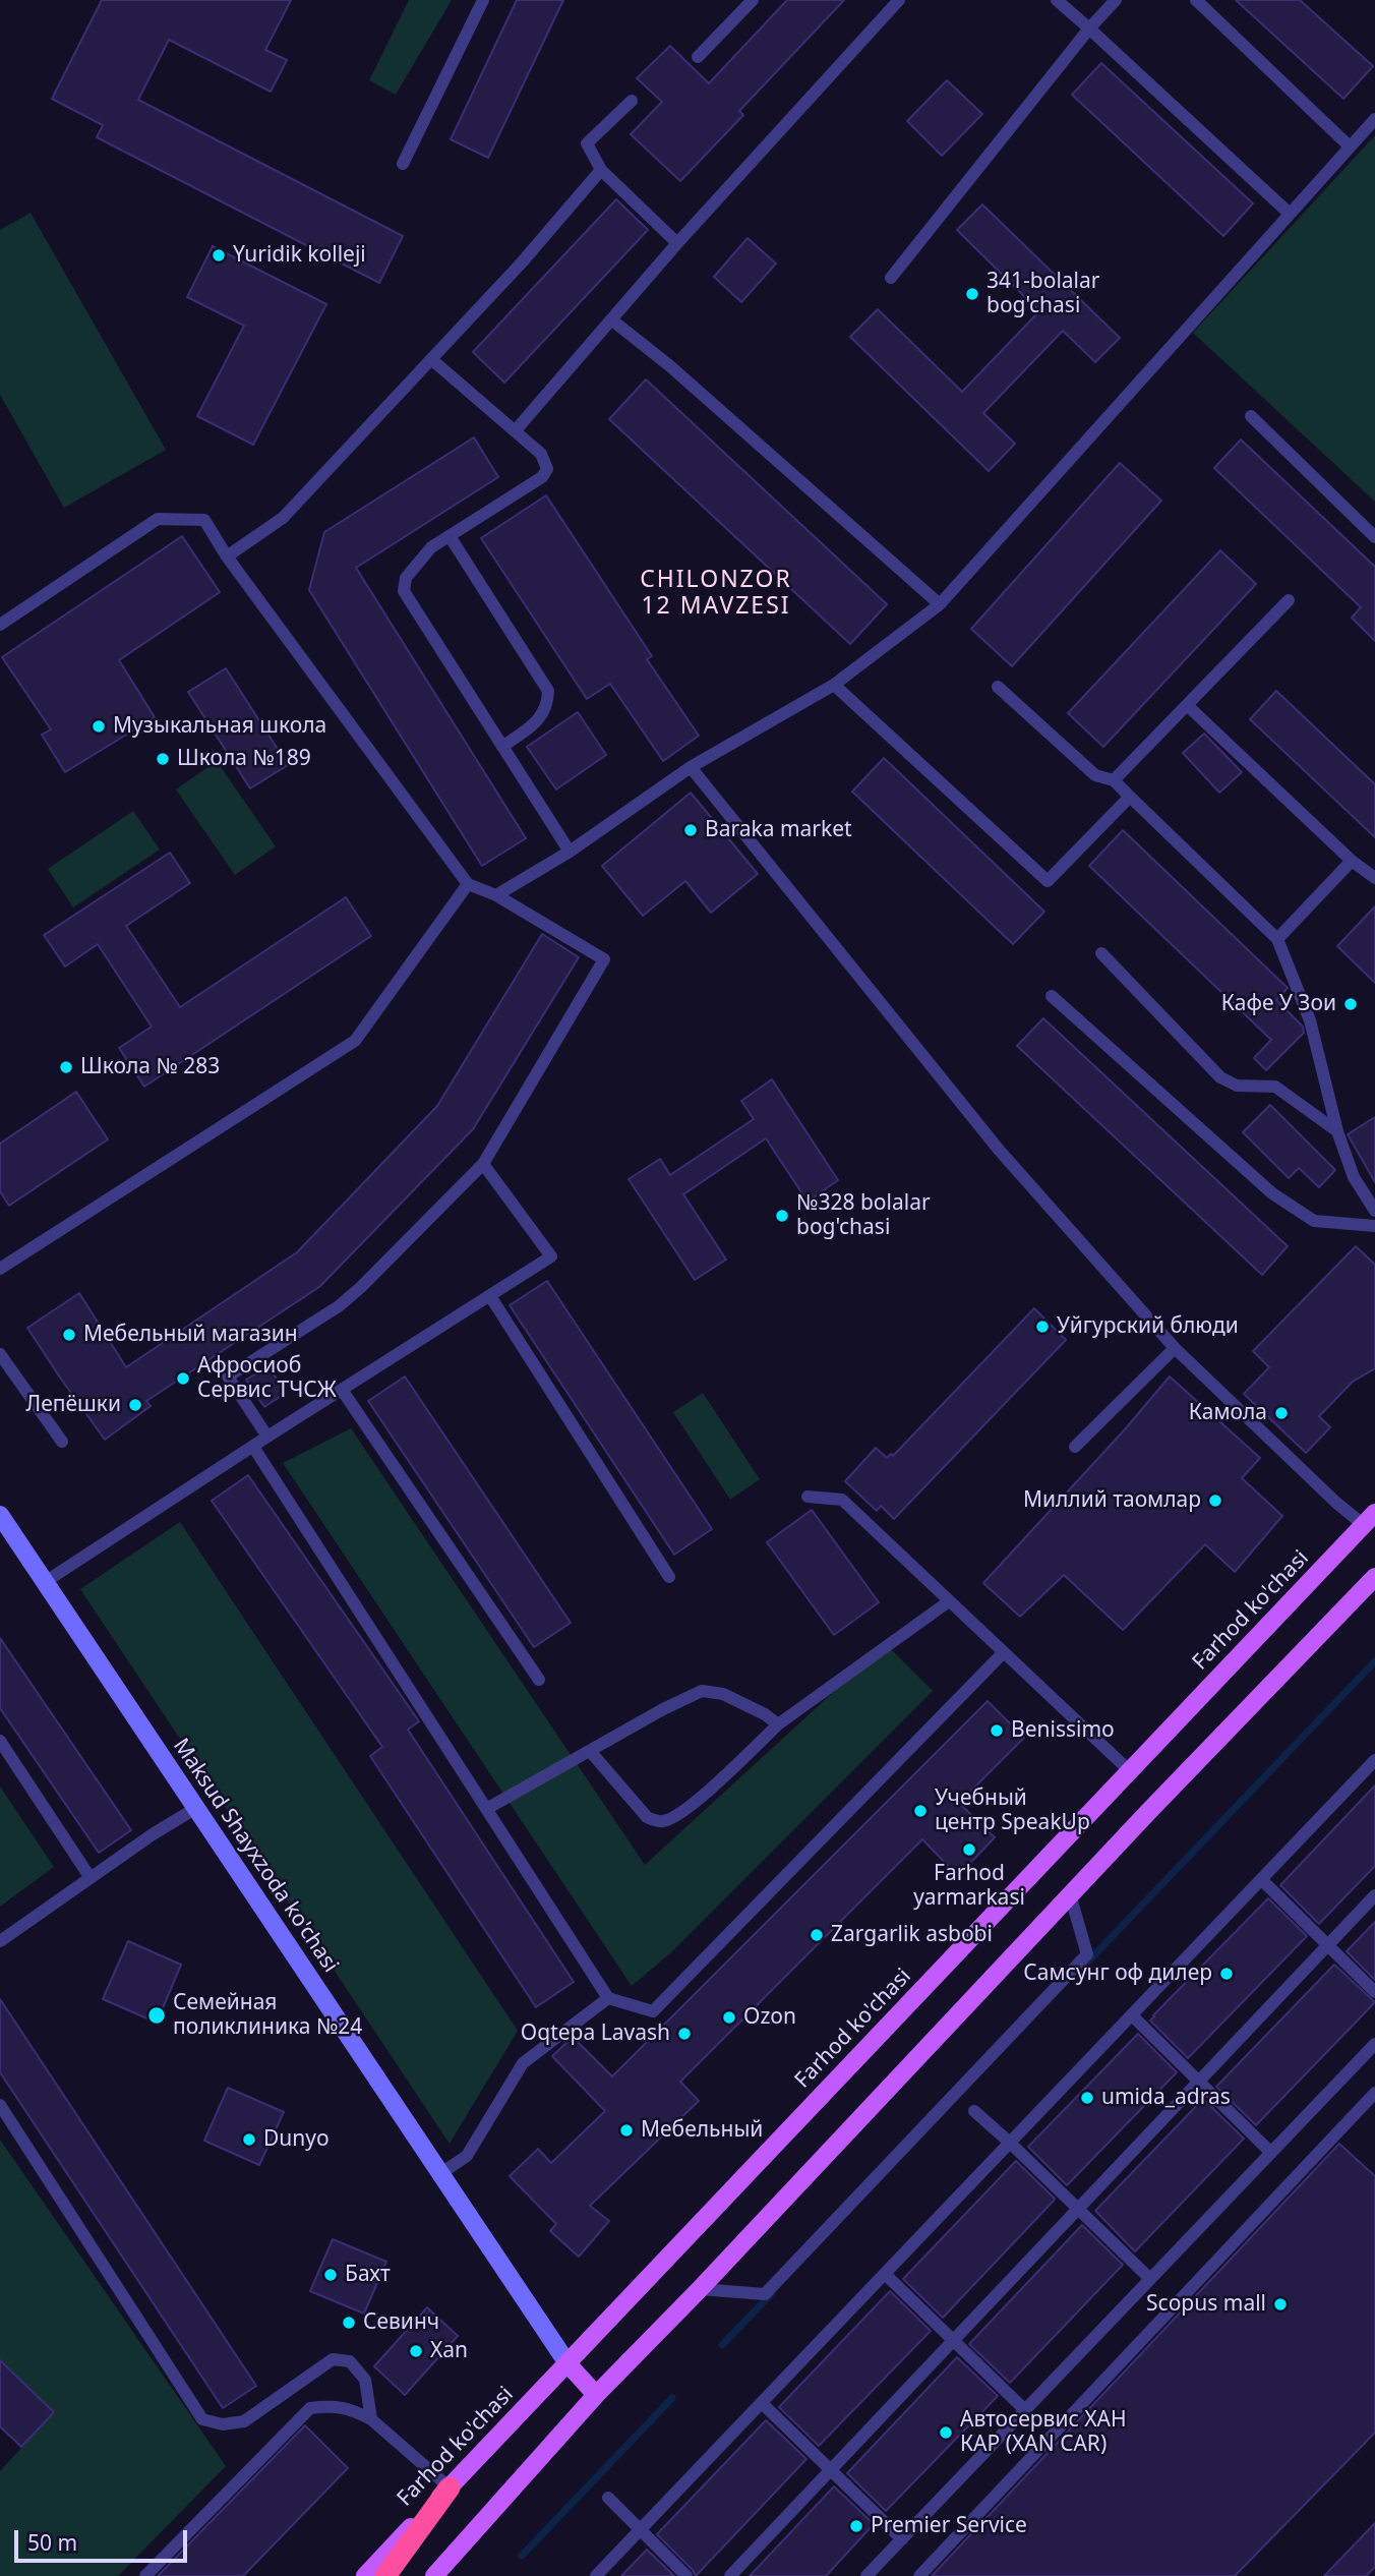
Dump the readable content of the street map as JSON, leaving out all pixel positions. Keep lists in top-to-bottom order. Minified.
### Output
{"streets":{"main road":["Farhod ko'chasi","Maksud Shayxzoda ko'chasi"]},"crossings":[["Farhod ko'chasi","Maksud Shayxzoda ko'chasi"]],"districts":["CHILONZOR 12 MAVZESI"],"places":["Yuridik kolleji","341-bolalar bog'chasi","Музыкальная школа","Школа №189","Baraka market","Кафе У Зои","Школа № 283","№328 bolalar bog'chasi","Уйгурский блюди","Мебельный магазин","Афросиоб Сервис ТЧСЖ","Лепёшки","Камола","Миллий таомлар","Benissimo","Учебный центр SpeakUp","Farhod yarmarkasi","Zargarlik asbobi","Самсунг оф дилер","Семейная поликлиника №24","Ozon","Oqtepa Lavash","umida_adras","Мебельный","Dunyo","Бахт","Scopus mall","Севинч","Xan","Автосервис ХАН КАР (XAN CAR)","Premier Service"],"scale_bar":"50 m"}
